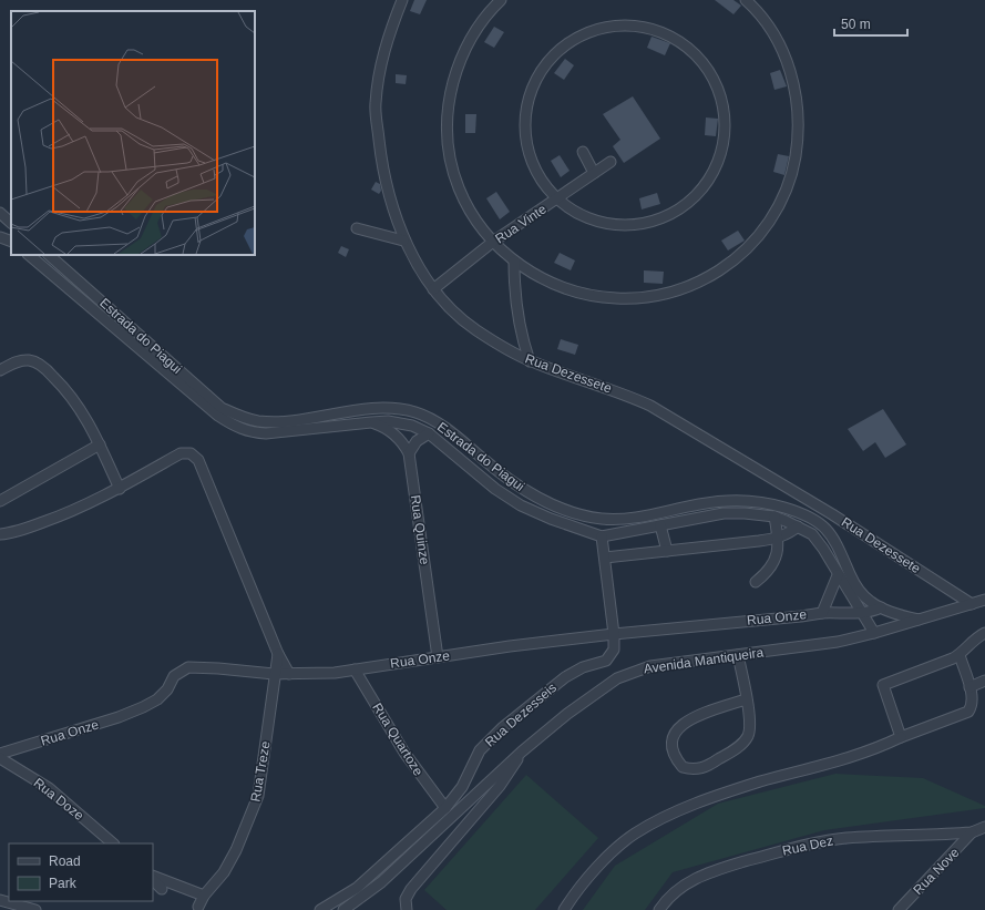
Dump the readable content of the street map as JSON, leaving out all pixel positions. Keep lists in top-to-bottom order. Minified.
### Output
{"streets":{"street":["Rua Vinte","Estrada do Piagui","Rua Dezessete","Rua Quinze","Rua Onze","Avenida Mantiqueira","Rua Dezesseis","Rua Quartoze","Rua Treze","Rua Doze","Rua Dez","Rua Nove"]},"crossings":[["Rua Vinte","Rua Dezessete"],["Estrada do Piagui","Avenida Mantiqueira"],["Rua Dezessete","Avenida Mantiqueira"],["Rua Quinze","Rua Onze"],["Rua Onze","Rua Dezesseis"],["Rua Onze","Rua Quartoze"],["Rua Onze","Rua Treze"],["Rua Dezesseis","Rua Quartoze"],["Rua Dez","Rua Nove"]],"legend":["Road","Park"],"scale_bar":"50 m"}
